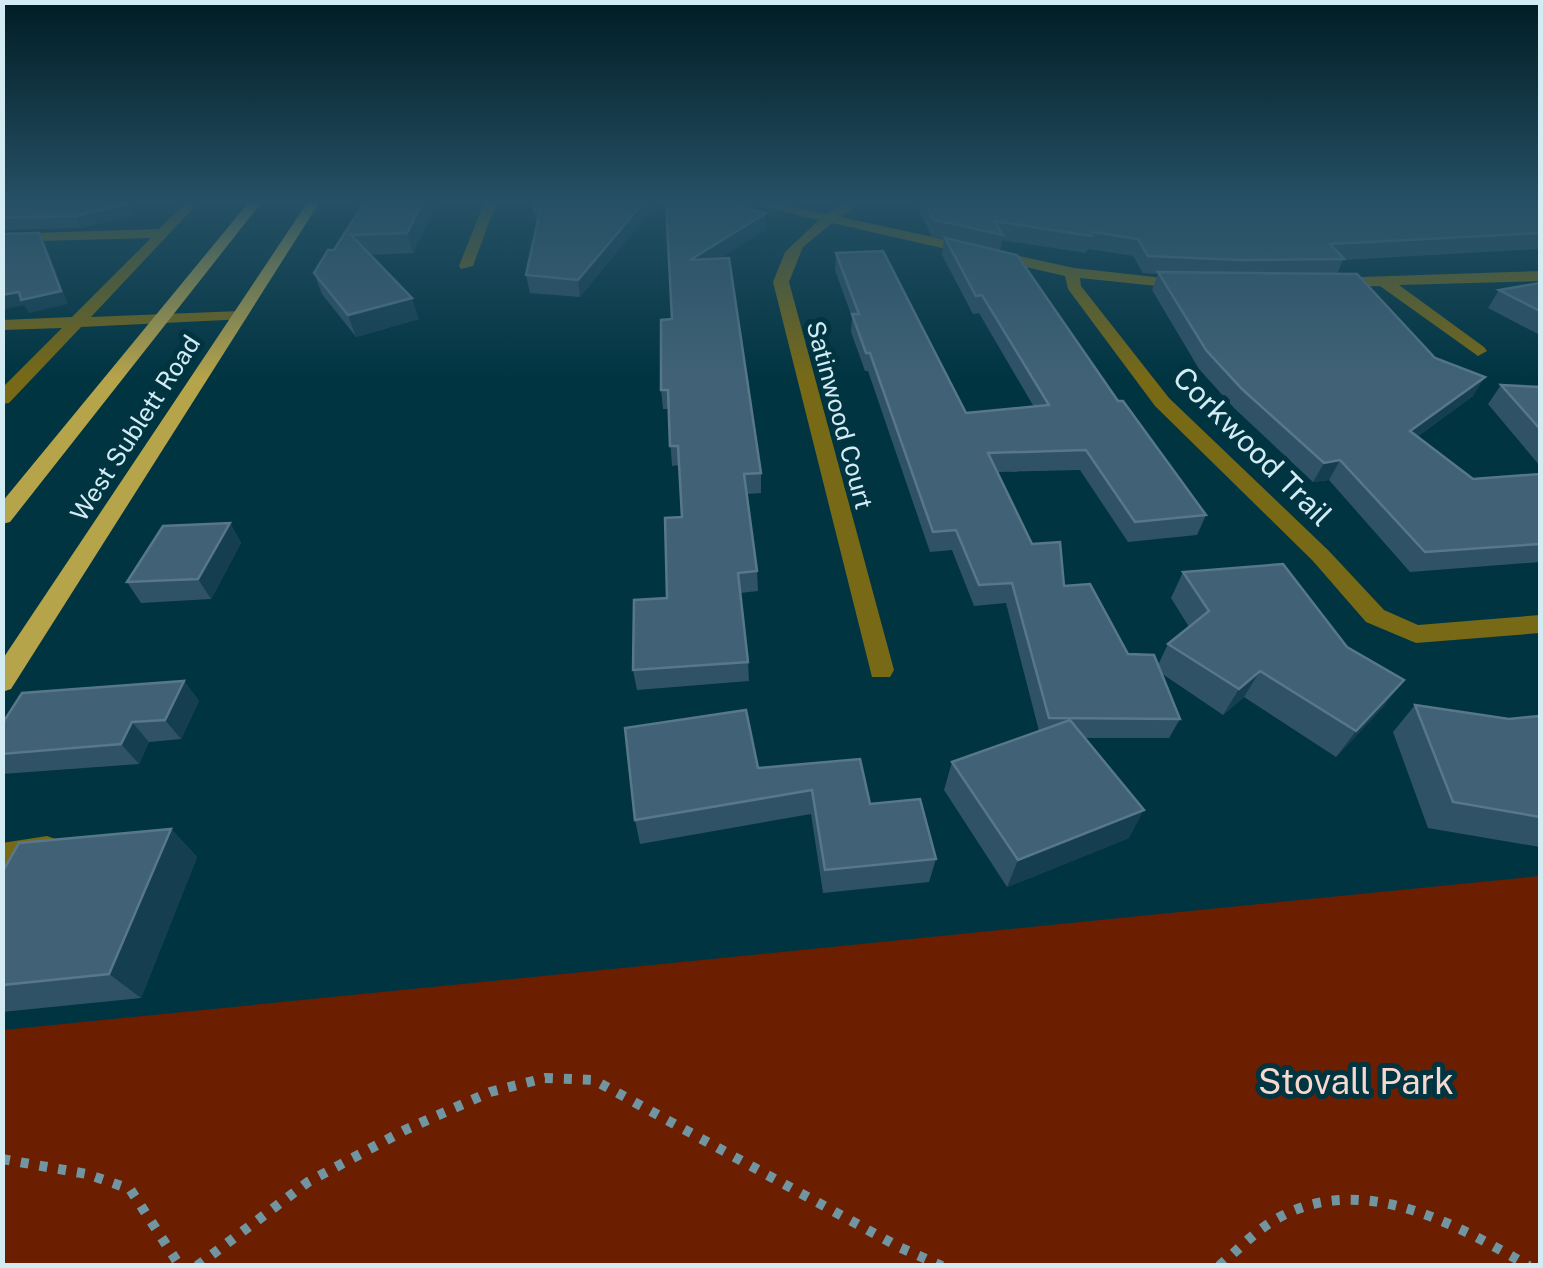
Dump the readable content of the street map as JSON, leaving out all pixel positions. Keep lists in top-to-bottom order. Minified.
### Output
{"streets":{"main road":["West Sublett Road"],"street":["Satinwood Court","Corkwood Trail"]},"parks":["Stovall Park"]}
